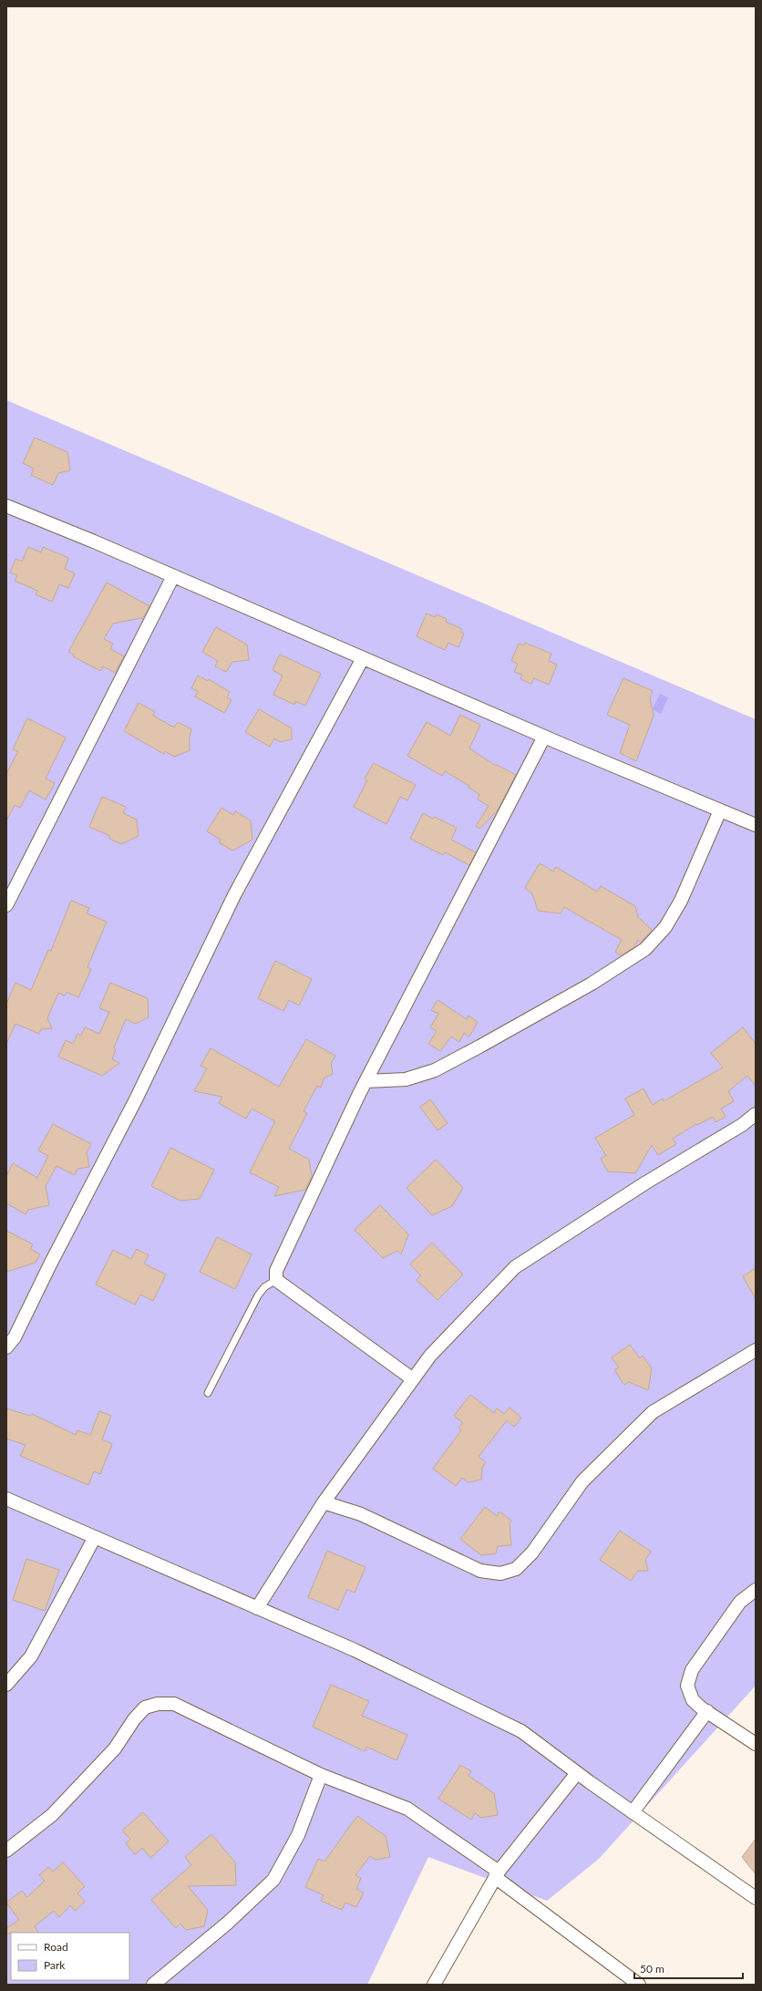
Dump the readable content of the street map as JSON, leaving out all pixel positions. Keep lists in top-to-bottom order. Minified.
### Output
{"legend":["Road","Park"],"scale_bar":"50 m"}
